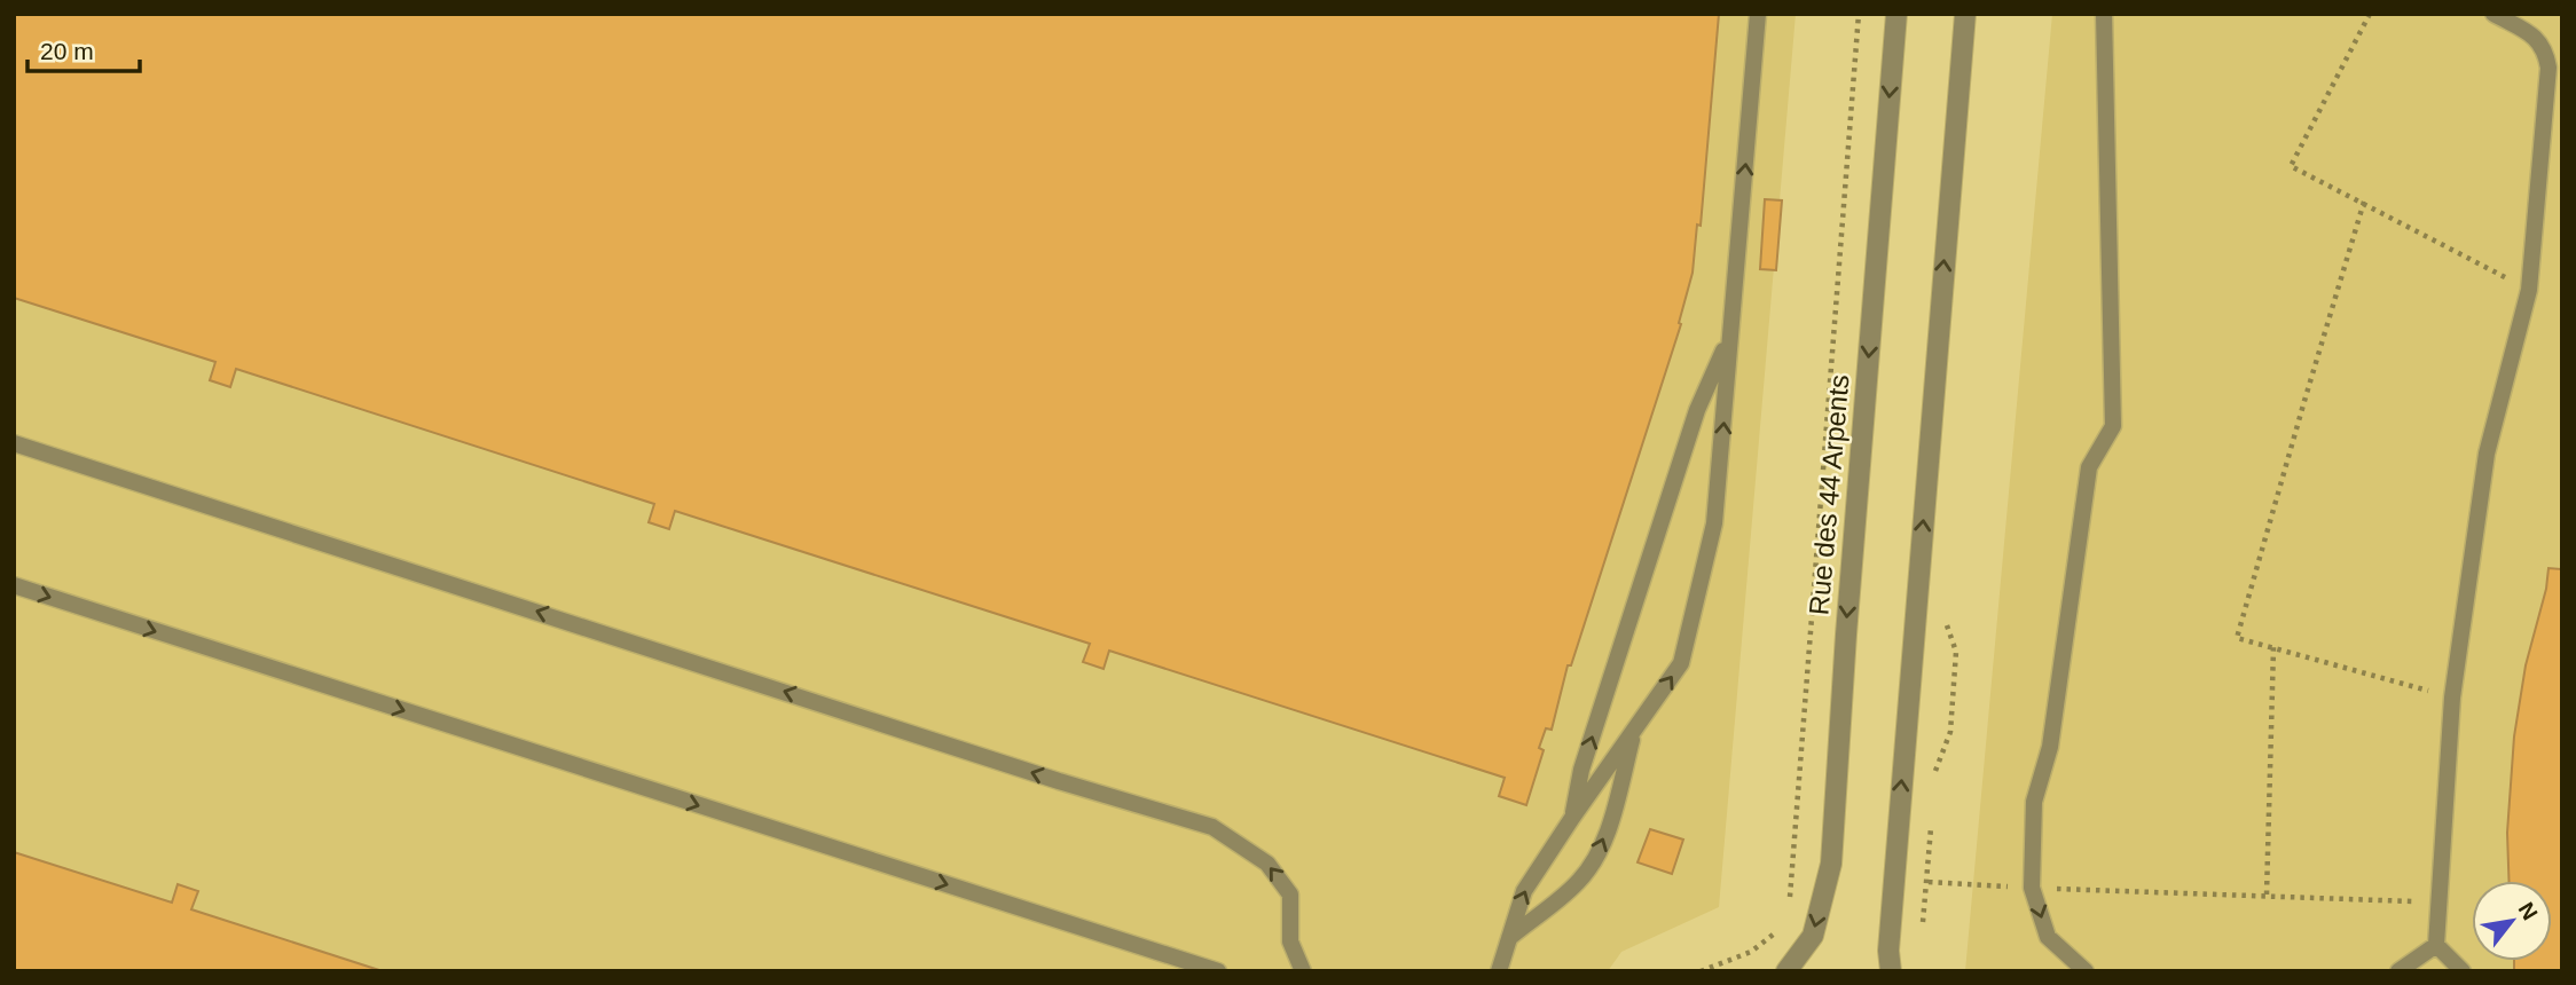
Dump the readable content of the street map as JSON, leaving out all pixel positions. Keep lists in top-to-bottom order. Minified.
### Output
{"streets":{"street":["Rue des 44 Arpents"]},"scale_bar":"20 m","north":"top right"}
